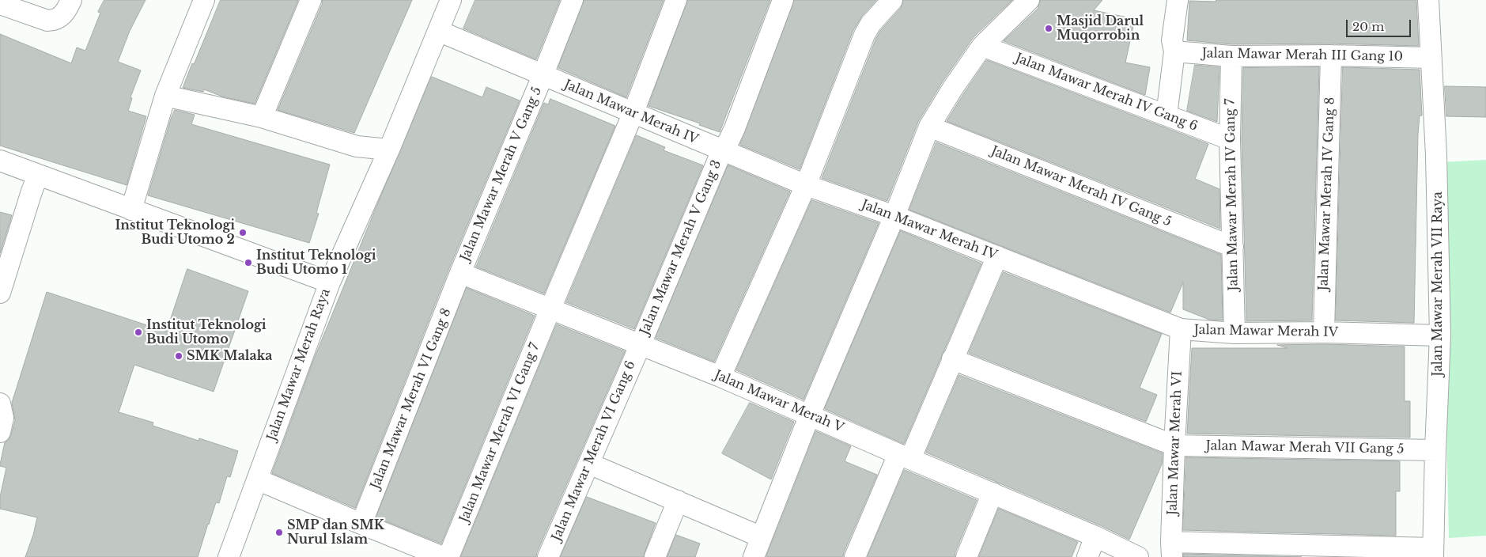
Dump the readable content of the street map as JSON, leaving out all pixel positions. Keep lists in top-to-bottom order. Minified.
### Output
{"streets":{"street":["Jalan Mawar Merah III Gang 10","Jalan Mawar Merah IV Gang 6","Jalan Mawar Merah IV","Jalan Mawar Merah V Gang 5","Jalan Mawar Merah IV Gang 5","Jalan Mawar Merah IV Gang 8","Jalan Mawar Merah IV Gang 7","Jalan Mawar Merah V Gang 3","Jalan Mawar Merah VII Raya","Jalan Mawar Merah Raya","Jalan Mawar Merah VI Gang 8","Jalan Mawar Merah V","Jalan Mawar Merah VI Gang 7","Jalan Mawar Merah VI","Jalan Mawar Merah VII Gang 5","Jalan Mawar Merah VI Gang 6"]},"crossings":[["Jalan Mawar Merah III Gang 10","Jalan Mawar Merah IV Gang 8"],["Jalan Mawar Merah III Gang 10","Jalan Mawar Merah IV Gang 7"],["Jalan Mawar Merah III Gang 10","Jalan Mawar Merah VII Raya"],["Jalan Mawar Merah IV Gang 6","Jalan Mawar Merah IV Gang 7"],["Jalan Mawar Merah IV","Jalan Mawar Merah V Gang 5"],["Jalan Mawar Merah IV","Jalan Mawar Merah IV Gang 8"],["Jalan Mawar Merah IV","Jalan Mawar Merah IV Gang 7"],["Jalan Mawar Merah IV","Jalan Mawar Merah V Gang 3"],["Jalan Mawar Merah IV","Jalan Mawar Merah VII Raya"],["Jalan Mawar Merah IV","Jalan Mawar Merah Raya"],["Jalan Mawar Merah IV","Jalan Mawar Merah VI Gang 7"],["Jalan Mawar Merah IV","Jalan Mawar Merah VI"],["Jalan Mawar Merah V Gang 5","Jalan Mawar Merah VI Gang 8"],["Jalan Mawar Merah V Gang 5","Jalan Mawar Merah V"],["Jalan Mawar Merah IV Gang 5","Jalan Mawar Merah IV Gang 7"],["Jalan Mawar Merah V Gang 3","Jalan Mawar Merah V"],["Jalan Mawar Merah V Gang 3","Jalan Mawar Merah VI Gang 6"],["Jalan Mawar Merah VII Raya","Jalan Mawar Merah VII Gang 5"],["Jalan Mawar Merah VI Gang 8","Jalan Mawar Merah V"],["Jalan Mawar Merah V","Jalan Mawar Merah VI Gang 7"],["Jalan Mawar Merah V","Jalan Mawar Merah VI Gang 6"],["Jalan Mawar Merah VI","Jalan Mawar Merah VII Gang 5"]],"places":["Masjid Darul Muqorrobin","Institut Teknologi Budi Utomo 2","Institut Teknologi Budi Utomo 1","Institut Teknologi Budi Utomo","SMK Malaka","SMP dan SMK Nurul Islam"],"scale_bar":"20 m"}
